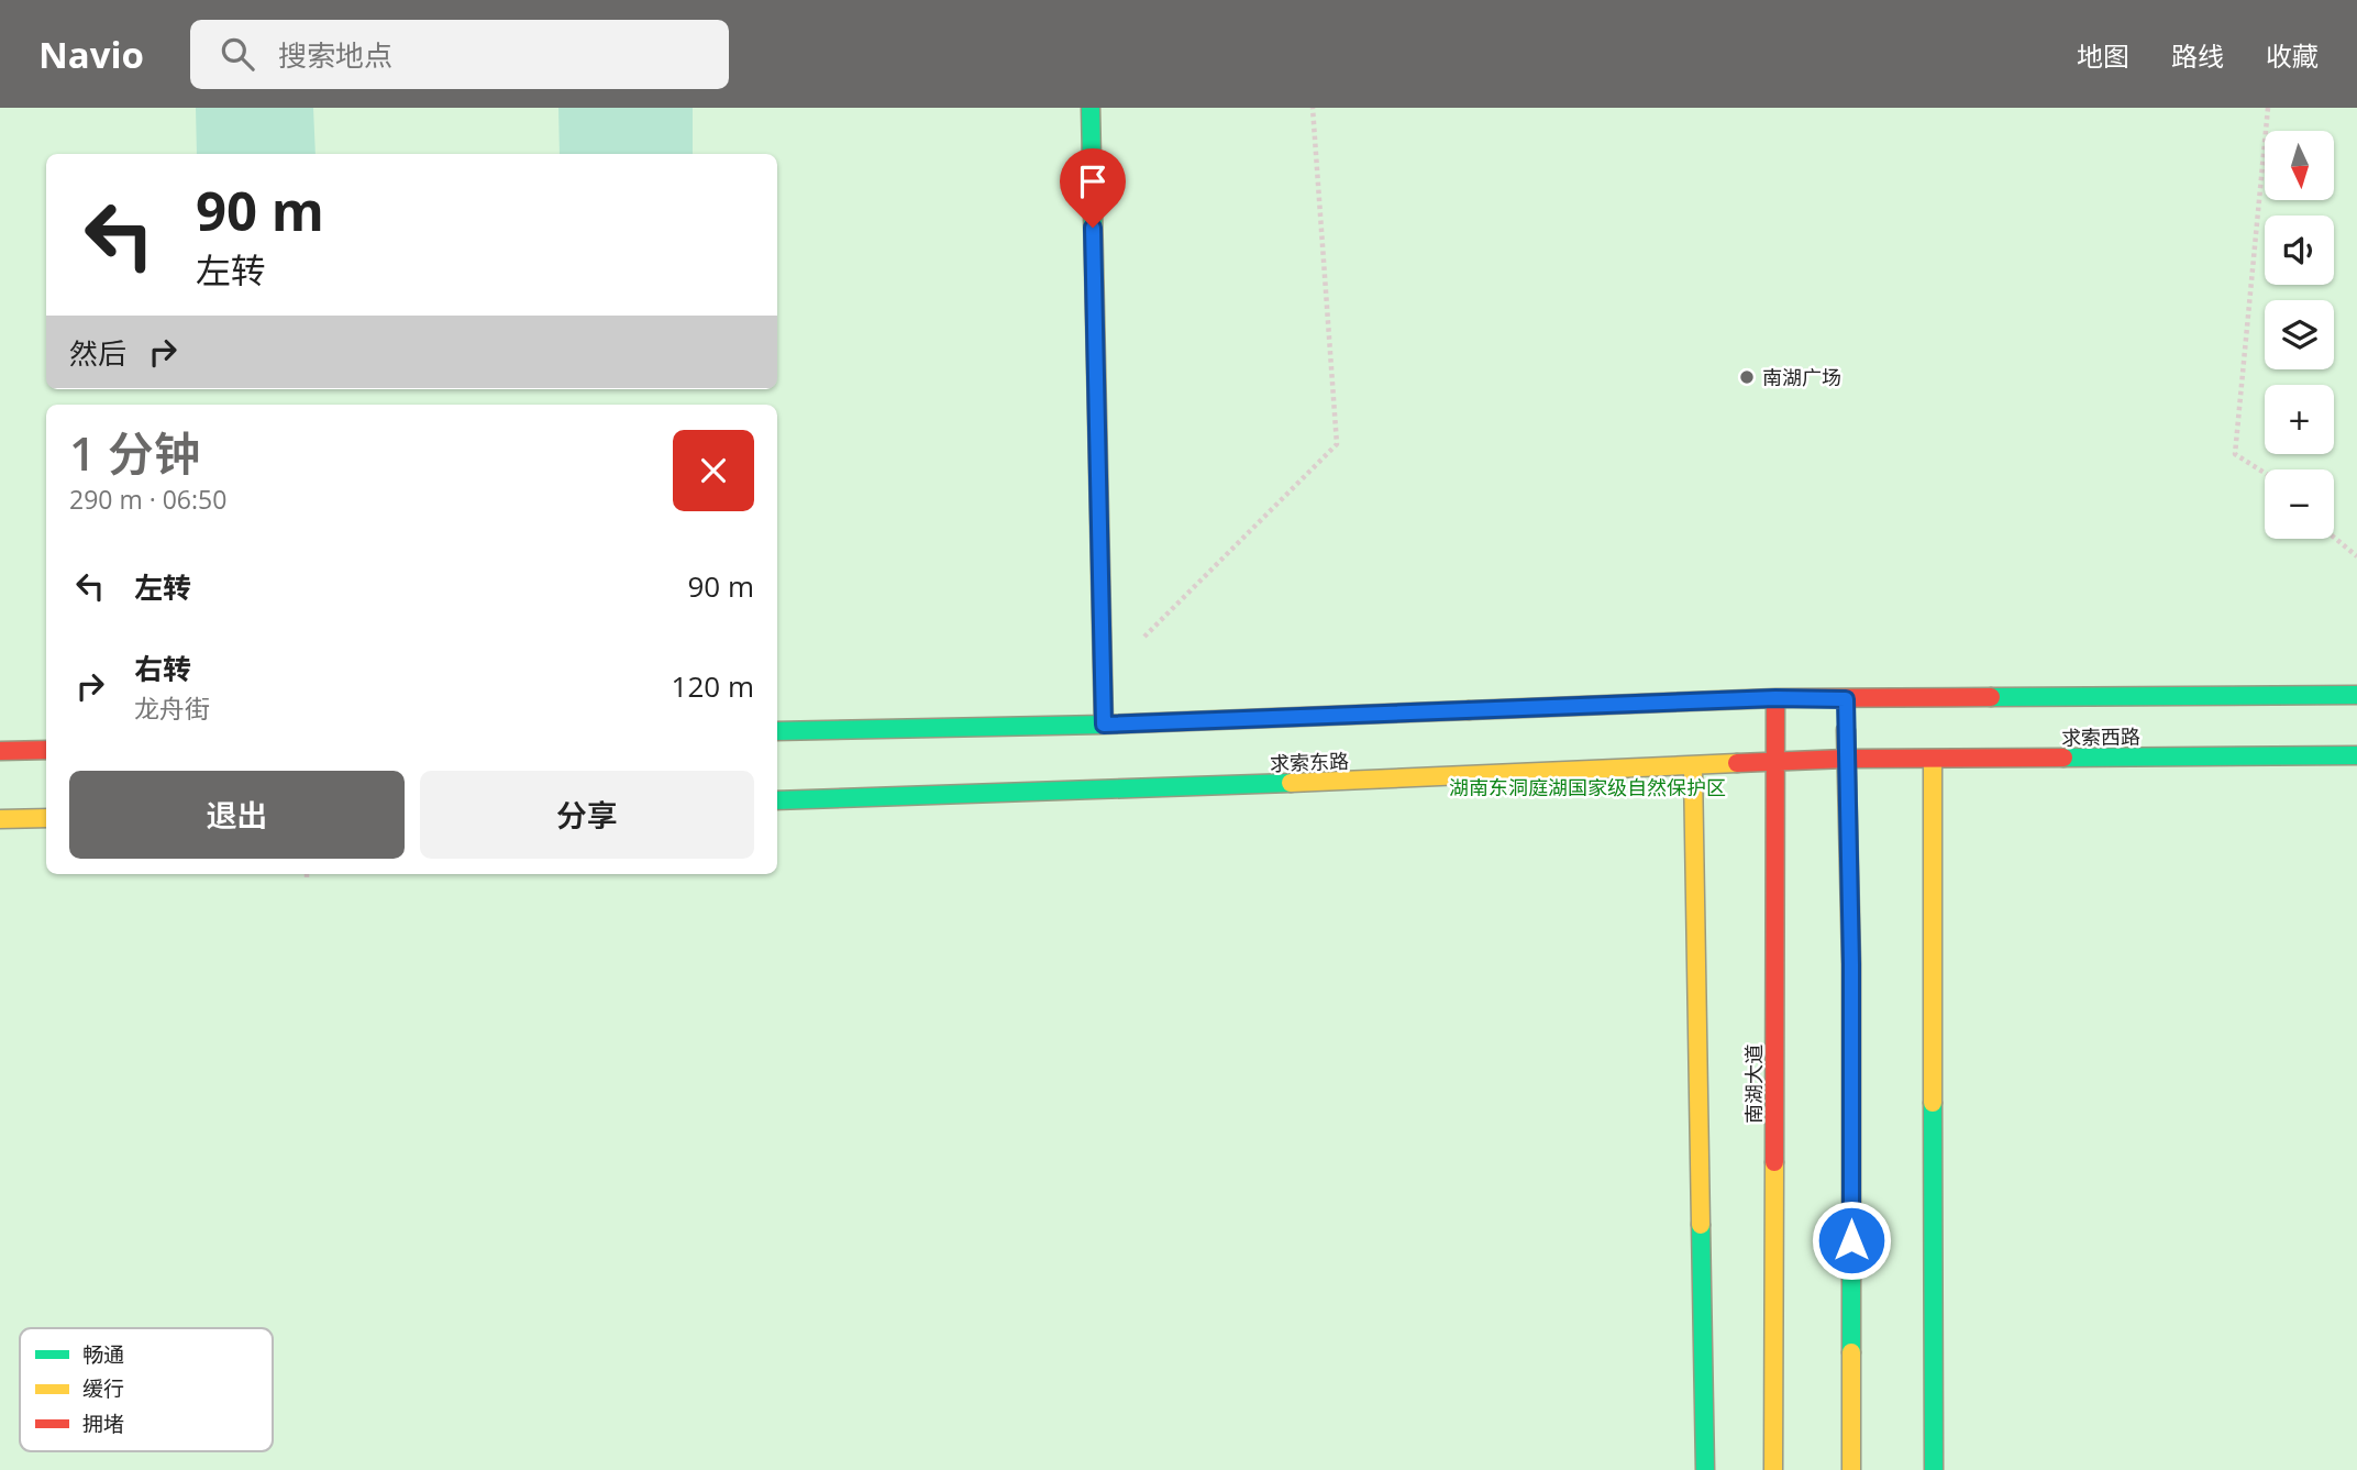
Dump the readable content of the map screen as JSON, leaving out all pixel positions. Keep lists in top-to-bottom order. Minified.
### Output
{"streets":{"main road":["求索西路","求索东路","南湖大道"]},"crossings":[["求索西路","求索东路"],["求索东路","南湖大道"]],"parks":["湖南东洞庭湖国家级自然保护区"],"places":["南湖广场"],"legend":["畅通","缓行","拥堵"],"north":"bottom","page":{"header":"Navio","search":"搜索地点","nav":["地图","路线","收藏"],"map_buttons":["+","−"],"turn":["90 m","左转"],"then":"然后","heading":["1 分钟","290 m · 06:50"],"list":[{"name":"左转","value":"90 m"},{"name":"右转","note":"龙舟街","value":"120 m"}],"buttons":["退出","分享"]}}
